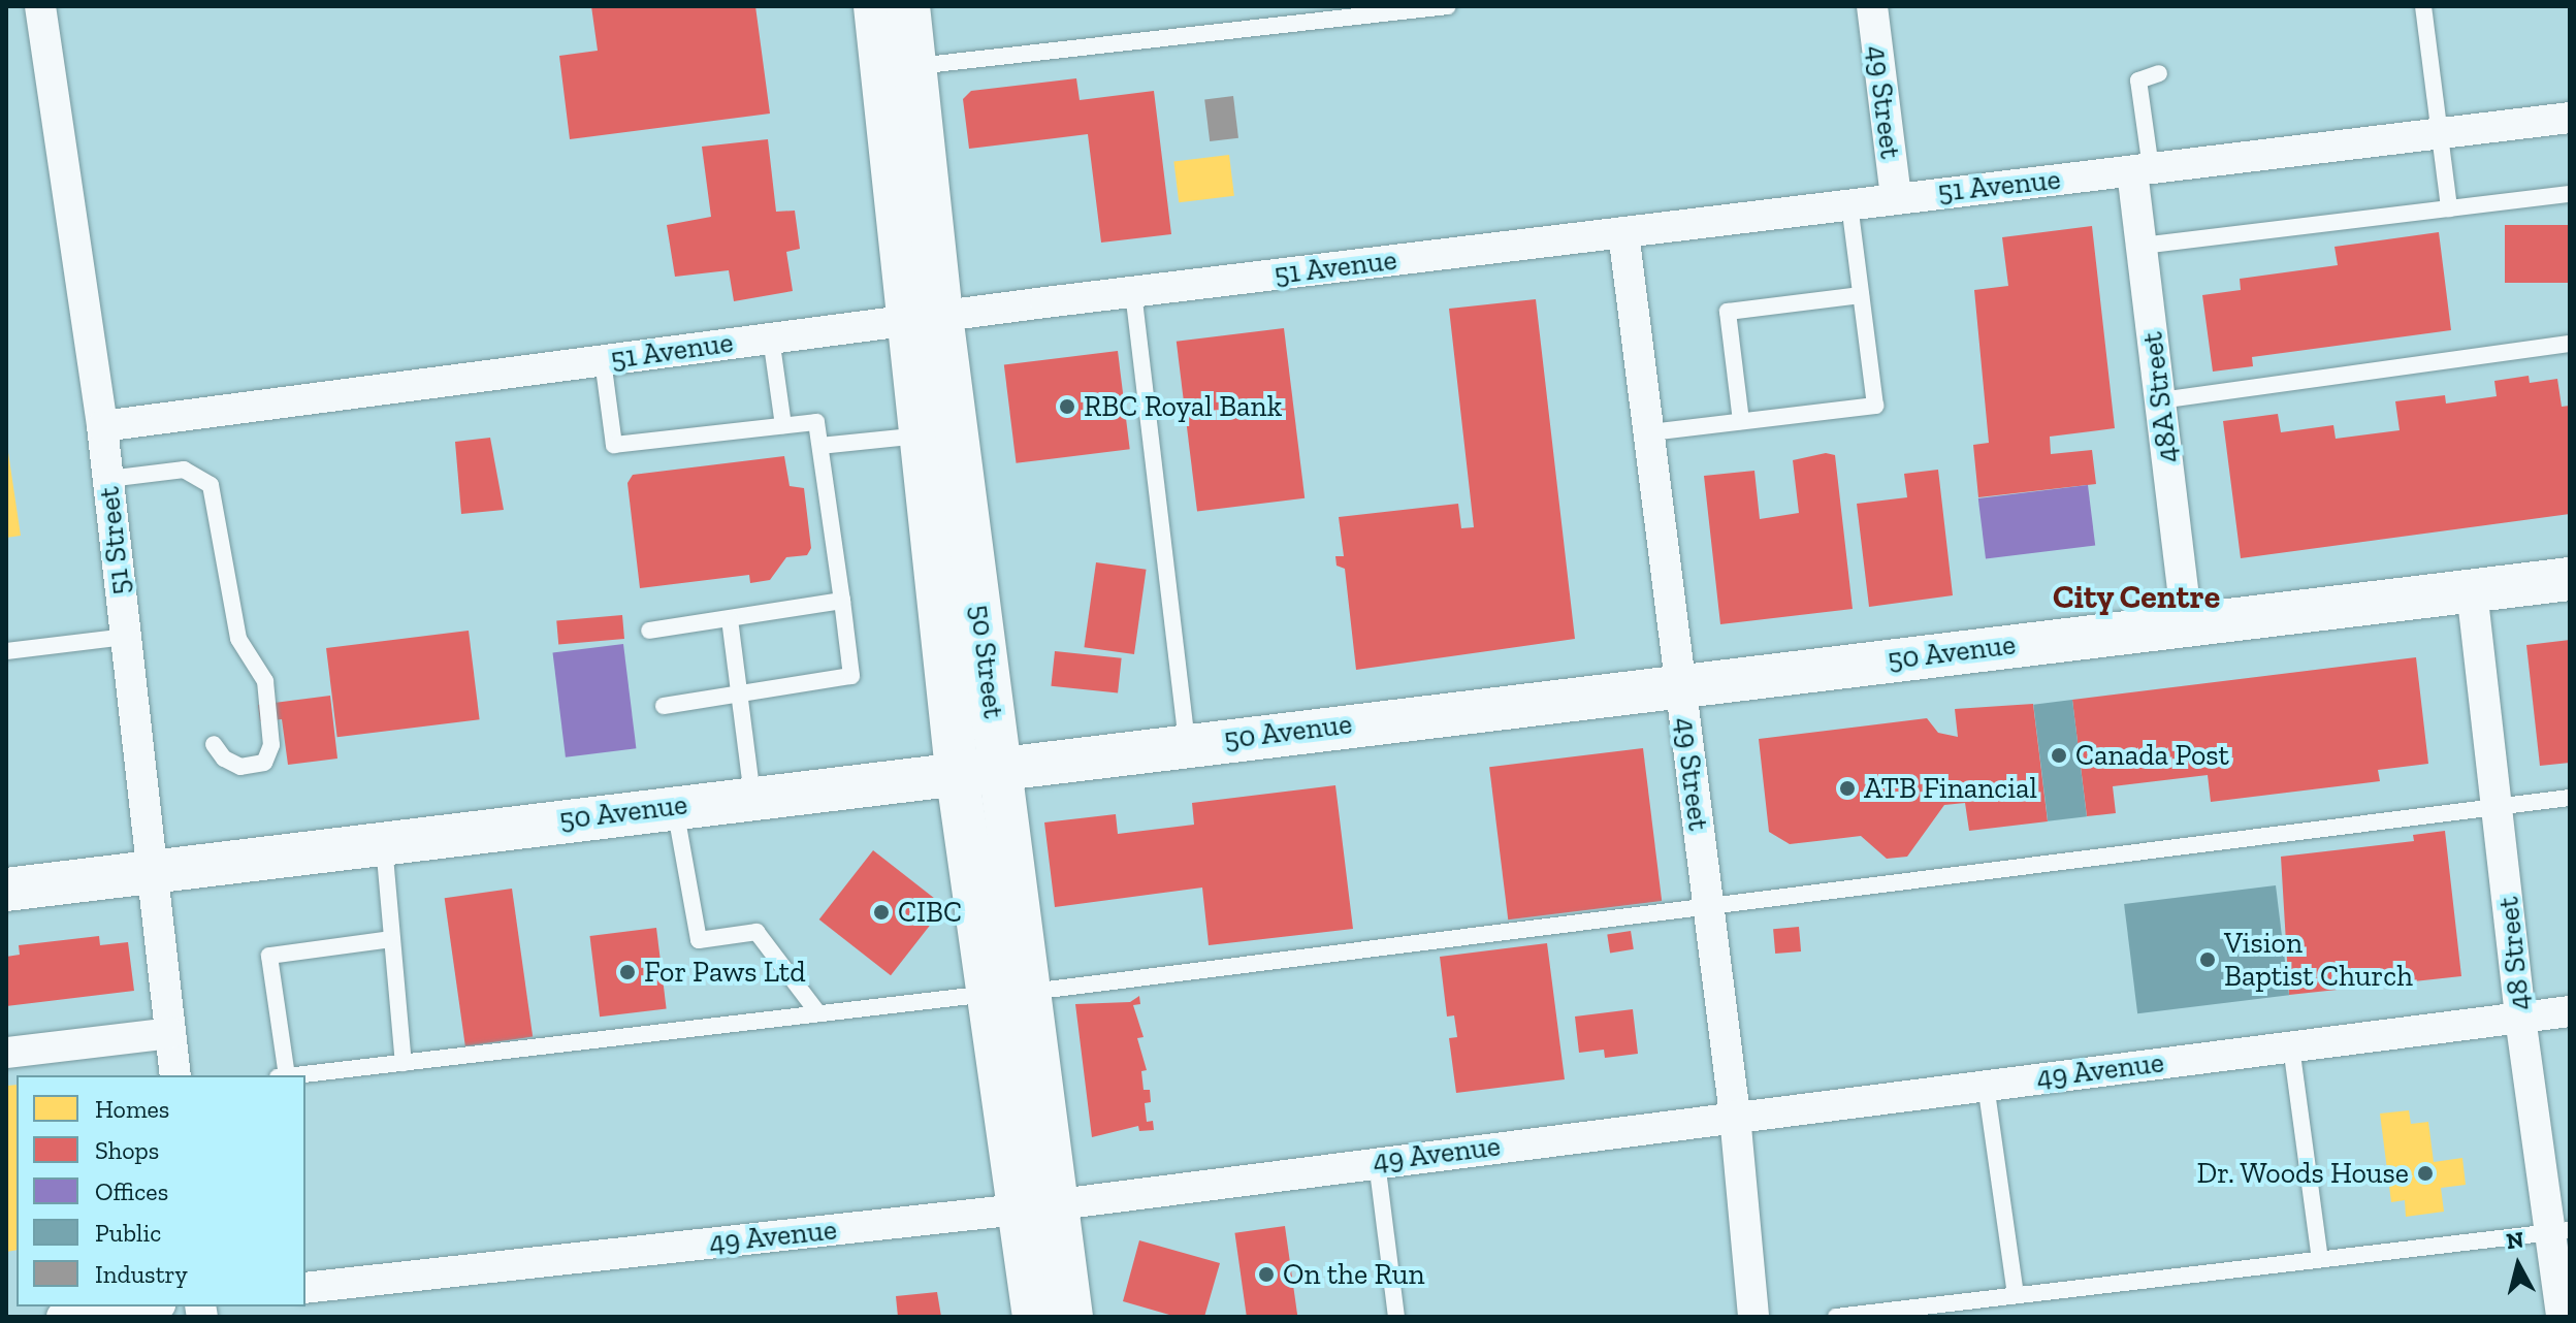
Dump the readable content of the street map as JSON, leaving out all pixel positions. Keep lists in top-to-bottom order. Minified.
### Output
{"streets":{"main road":["50 Avenue","50 Street"],"street":["49 Street","51 Avenue","48A Street","51 Street","48 Street","49 Avenue"]},"crossings":[["49 Street","51 Avenue"],["49 Street","50 Avenue"],["49 Street","49 Avenue"],["51 Avenue","48A Street"],["51 Avenue","51 Street"],["51 Avenue","50 Street"],["48A Street","50 Avenue"],["51 Street","50 Avenue"],["50 Avenue","50 Street"],["50 Avenue","48 Street"],["50 Street","49 Avenue"],["48 Street","49 Avenue"]],"districts":["City Centre"],"places":["RBC Royal Bank","Canada Post","ATB Financial","CIBC","Vision Baptist Church","For Paws Ltd","Dr. Woods House","On the Run"],"legend":["Homes","Shops","Offices","Public","Industry"],"north":"top"}
